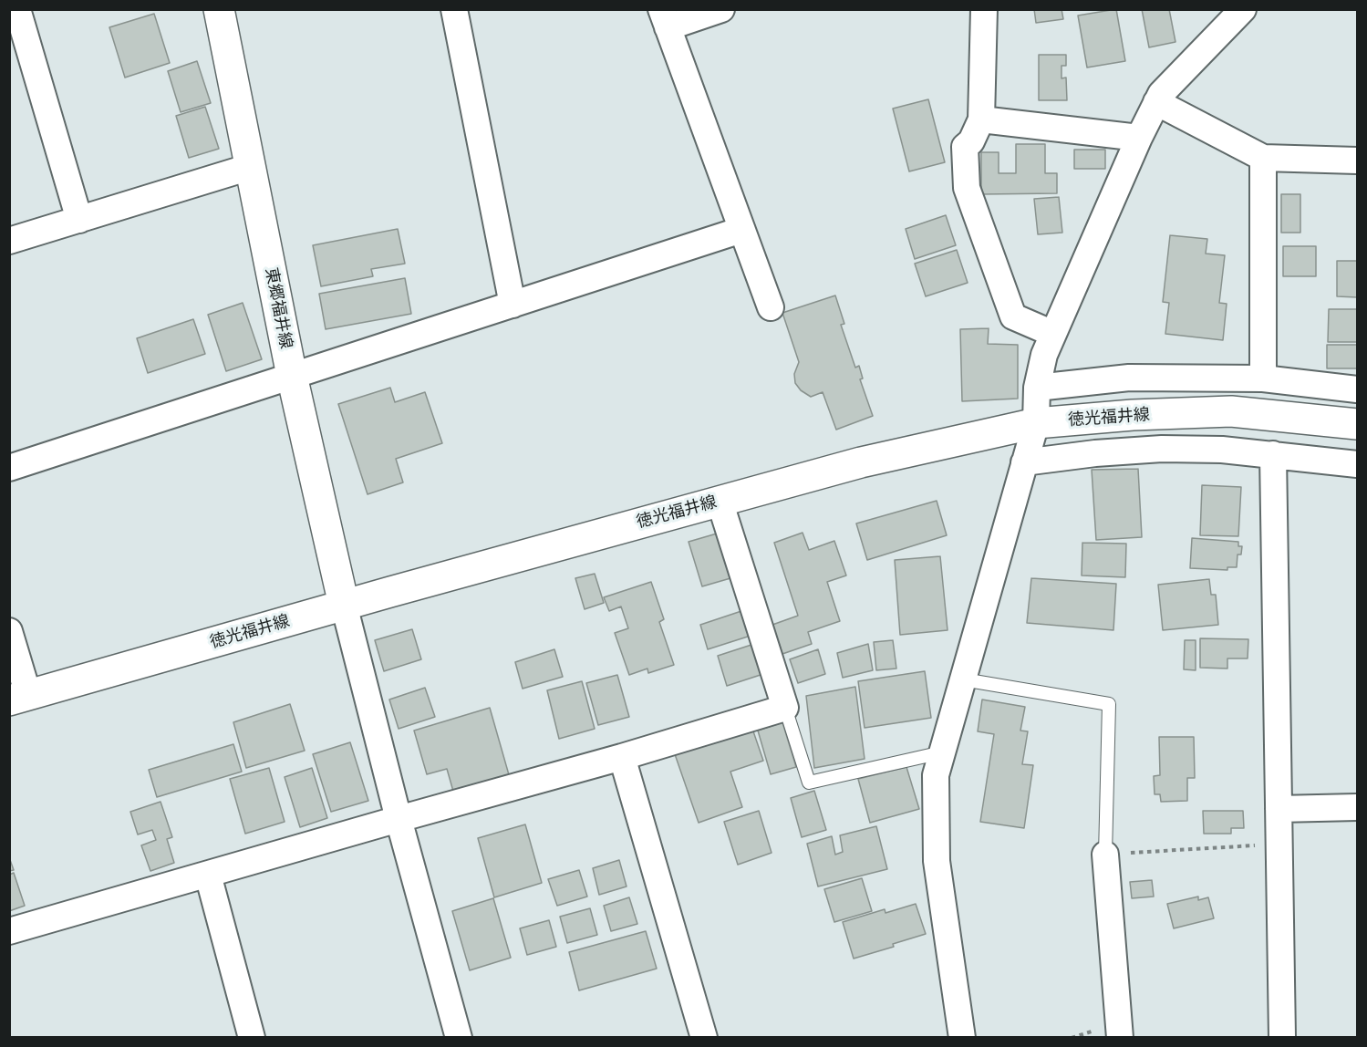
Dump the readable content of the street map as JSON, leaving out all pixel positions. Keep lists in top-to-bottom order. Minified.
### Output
{"streets":{"main road":["東郷福井線","徳光福井線"]},"crossings":[["東郷福井線","徳光福井線"]]}
